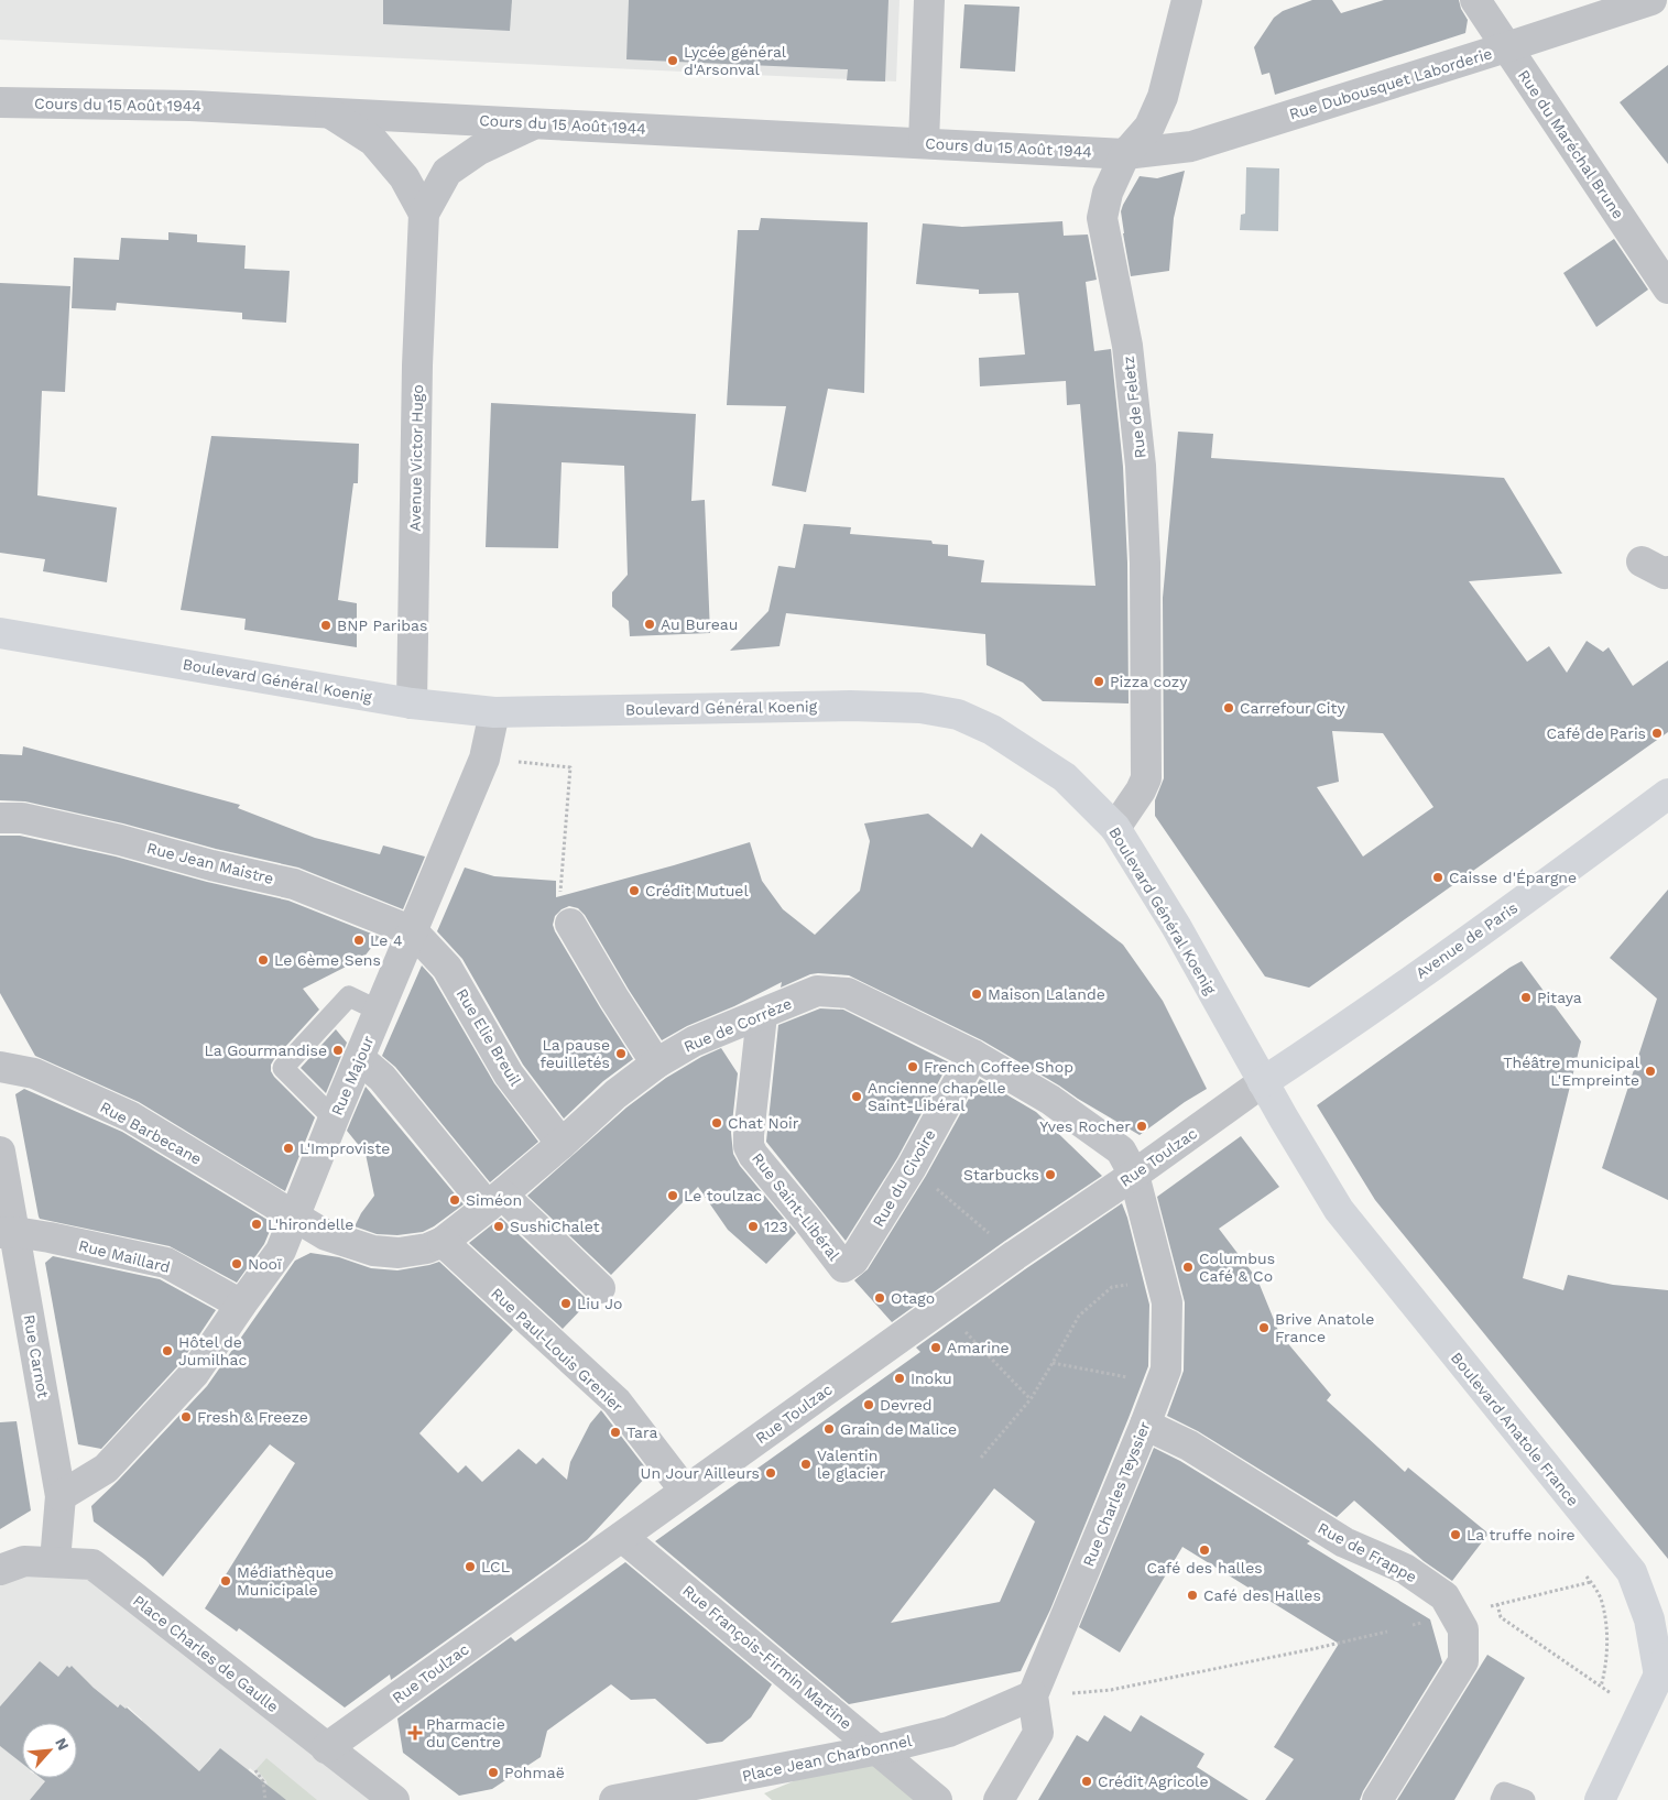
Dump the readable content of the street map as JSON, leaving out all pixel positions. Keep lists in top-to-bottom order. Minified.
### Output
{"streets":{"main road":["Boulevard Général Koenig","Avenue de Paris","Boulevard Anatole France"],"street":["Rue Dubousquet Laborderie","Cours du 15 Août 1944","Rue du Maréchal Brune","Rue de Feletz","Avenue Victor Hugo","Rue Jean Maistre","Rue de Corrèze","Rue Elie Breuil","Rue Majour","Rue Barbecane","Rue Toulzac","Rue du Civoire","Rue Saint-Libéral","Rue Maillard","Rue Paul-Louis Grenier","Rue Carnot","Rue Charles Teyssier","Rue de Frappe","Place Charles de Gaulle","Rue François-Firmin Martine","Place Jean Charbonnel"]},"crossings":[["Rue Dubousquet Laborderie","Cours du 15 Août 1944"],["Rue Dubousquet Laborderie","Rue du Maréchal Brune"],["Rue Dubousquet Laborderie","Rue de Feletz"],["Cours du 15 Août 1944","Rue de Feletz"],["Cours du 15 Août 1944","Avenue Victor Hugo"],["Rue de Feletz","Boulevard Général Koenig"],["Avenue Victor Hugo","Boulevard Général Koenig"],["Boulevard Général Koenig","Avenue de Paris"],["Boulevard Général Koenig","Rue Majour"],["Boulevard Général Koenig","Rue Toulzac"],["Boulevard Général Koenig","Boulevard Anatole France"],["Rue Jean Maistre","Rue Elie Breuil"],["Rue Jean Maistre","Rue Majour"],["Avenue de Paris","Rue Toulzac"],["Avenue de Paris","Boulevard Anatole France"],["Rue de Corrèze","Rue Elie Breuil"],["Rue de Corrèze","Rue Majour"],["Rue de Corrèze","Rue Barbecane"],["Rue de Corrèze","Rue Toulzac"],["Rue de Corrèze","Rue du Civoire"],["Rue de Corrèze","Rue Saint-Libéral"],["Rue de Corrèze","Rue Paul-Louis Grenier"],["Rue de Corrèze","Rue Charles Teyssier"],["Rue Elie Breuil","Rue Majour"],["Rue Majour","Rue Barbecane"],["Rue Majour","Rue Maillard"],["Rue Majour","Rue Carnot"],["Rue Toulzac","Rue Paul-Louis Grenier"],["Rue Toulzac","Boulevard Anatole France"],["Rue Toulzac","Rue Charles Teyssier"],["Rue Toulzac","Place Charles de Gaulle"],["Rue Toulzac","Rue François-Firmin Martine"],["Rue du Civoire","Rue Saint-Libéral"],["Rue Maillard","Rue Carnot"],["Rue Carnot","Place Charles de Gaulle"],["Rue Charles Teyssier","Rue de Frappe"],["Rue Charles Teyssier","Place Jean Charbonnel"],["Rue François-Firmin Martine","Place Jean Charbonnel"]],"places":{"other":["Lycée général d'Arsonval","Au Bureau","BNP Paribas","Pizza cozy","Carrefour City","Café de Paris","Caisse d'Épargne","Crédit Mutuel","Le 4","Le 6ème Sens","Maison Lalande","Pitaya","La Gourmandise","La pause feuilletés","French Coffee Shop","Théâtre municipal L'Empreinte","Ancienne chapelle Saint-Libéral","Chat Noir","Yves Rocher","L'Improviste","Starbucks","Le toulzac","Siméon","L'hirondelle","SushiChalet","123","Nooï","Columbus Café & Co","Otago","Liu Jo","Brive Anatole France","Amarine","Hôtel de Jumilhac","Inoku","Devred","Fresh & Freeze","Grain de Malice","Tara","Valentin le glacier","Un Jour Ailleurs","La truffe noire","Café des halles","LCL","Médiathèque Municipale","Café des Halles","Pohmaë","Crédit Agricole"],"health":["Pharmacie du Centre"]},"north":"top right"}
